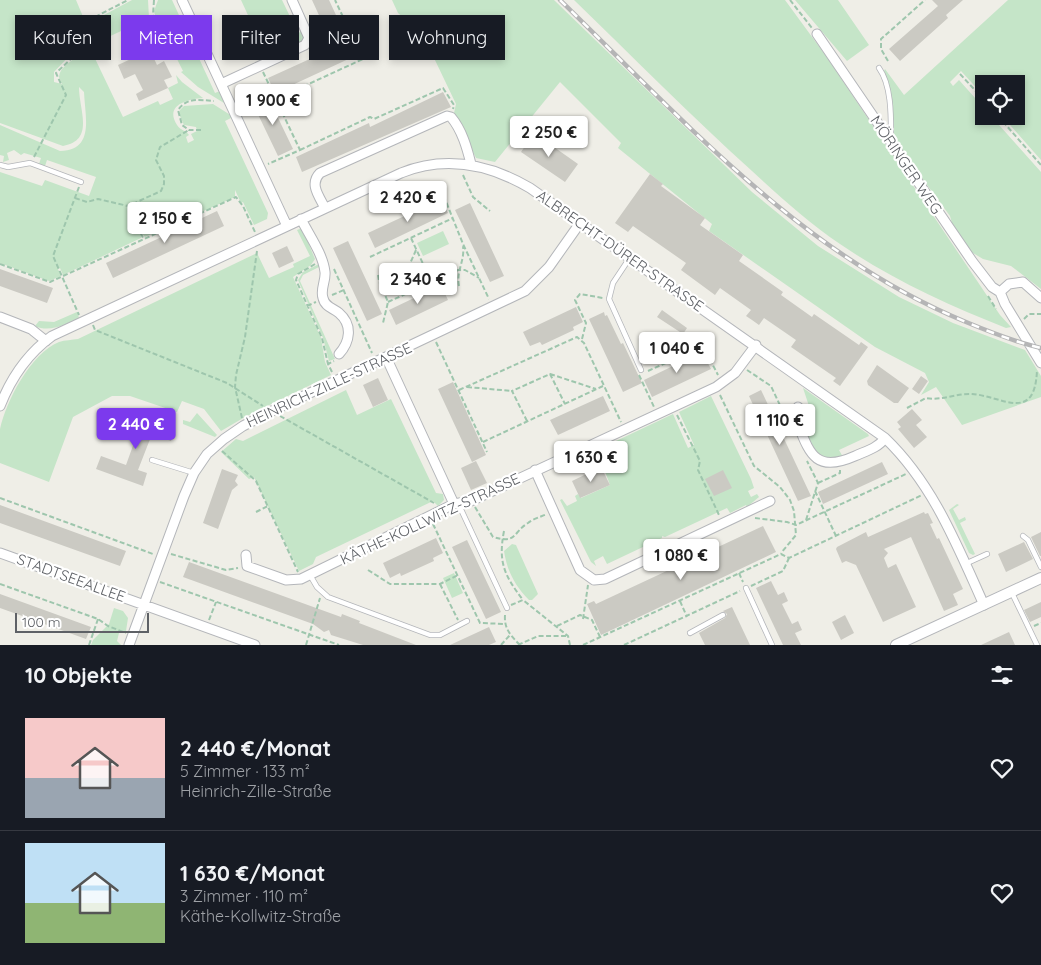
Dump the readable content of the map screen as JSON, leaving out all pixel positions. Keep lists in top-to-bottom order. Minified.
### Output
{"streets":{"street":["MÖRINGER WEG","ALBRECHT-DÜRER-STRASSE","HEINRICH-ZILLE-STRASSE","KÄTHE-KOLLWITZ-STRASSE","STADTSEEALLEE"]},"crossings":[["ALBRECHT-DÜRER-STRASSE","HEINRICH-ZILLE-STRASSE"],["ALBRECHT-DÜRER-STRASSE","KÄTHE-KOLLWITZ-STRASSE"],["HEINRICH-ZILLE-STRASSE","STADTSEEALLEE"]],"scale_bar":"100 m","page":{"chip":["Kaufen","Mieten","Filter","Neu","Wohnung"],"price":["1 900 €","2 250 €","2 420 €","2 150 €","2 340 €","1 040 €","1 110 €","2 440 €","1 630 €","1 080 €"],"scale":"100 m","heading":"10 Objekte","list":[{"name":"2 440 €/Monat","note":"5 Zimmer · 133 m² · Heinrich-Zille-Straße"},{"name":"1 630 €/Monat","note":"3 Zimmer · 110 m² · Käthe-Kollwitz-Straße"}]}}
